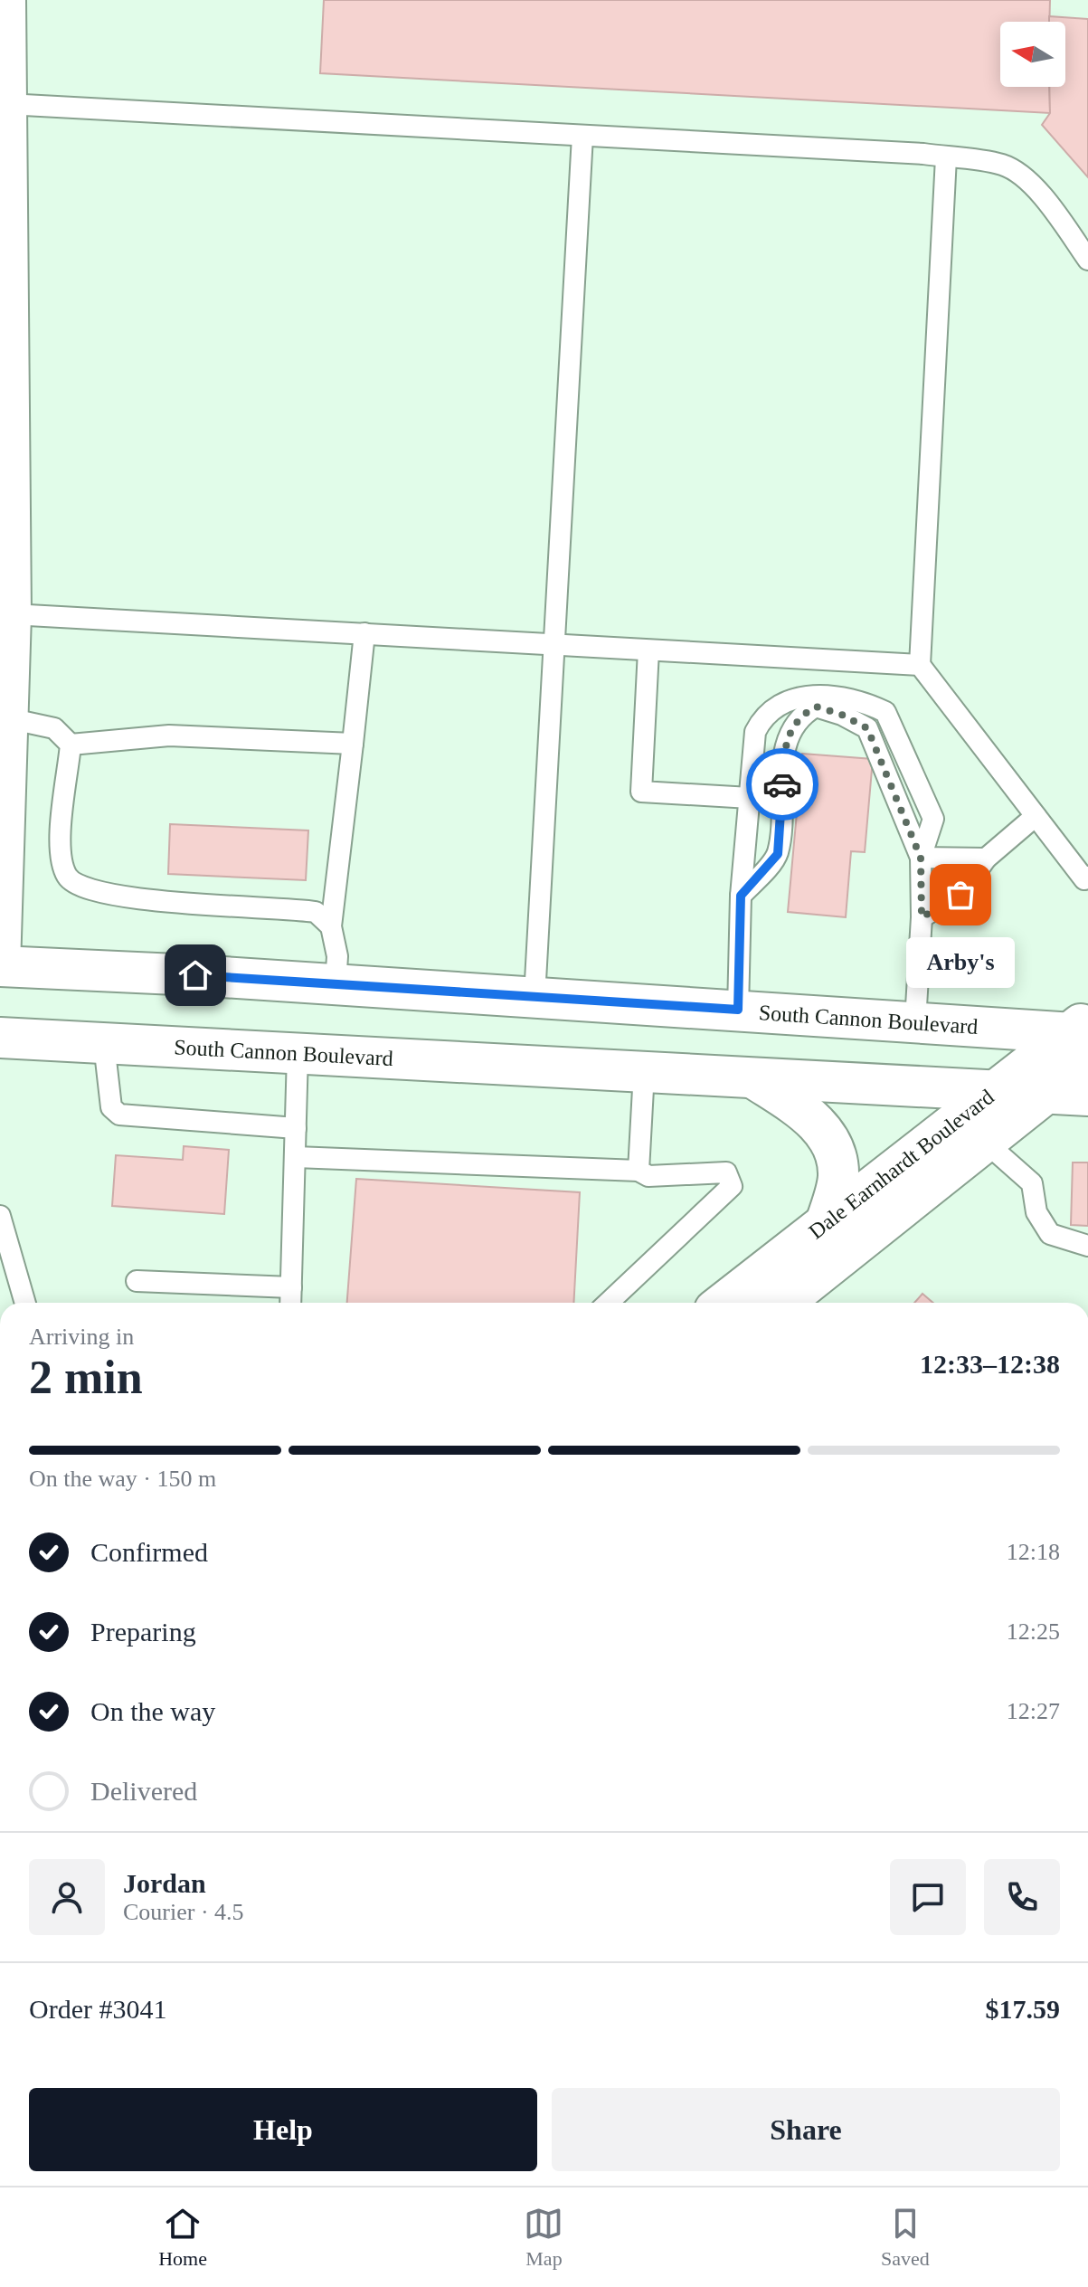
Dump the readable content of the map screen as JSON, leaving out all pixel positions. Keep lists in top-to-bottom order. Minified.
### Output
{"streets":{"main road":["South Cannon Boulevard","Dale Earnhardt Boulevard"]},"crossings":[["South Cannon Boulevard","Dale Earnhardt Boulevard"]],"places":["Arby's"],"north":"left","page":{"bubble":"Arby's","heading":["2 min","Arriving in","12:33–12:38"],"panel":["Jordan","Courier · 4.5","Order #3041","$17.59"],"bar":"On the way · 150 m","list":[["Confirmed","12:18"],["Preparing","12:25"],["On the way","12:27"],"Delivered"],"buttons":["Help","Share"],"tabs":["Home","Map","Saved"]}}
